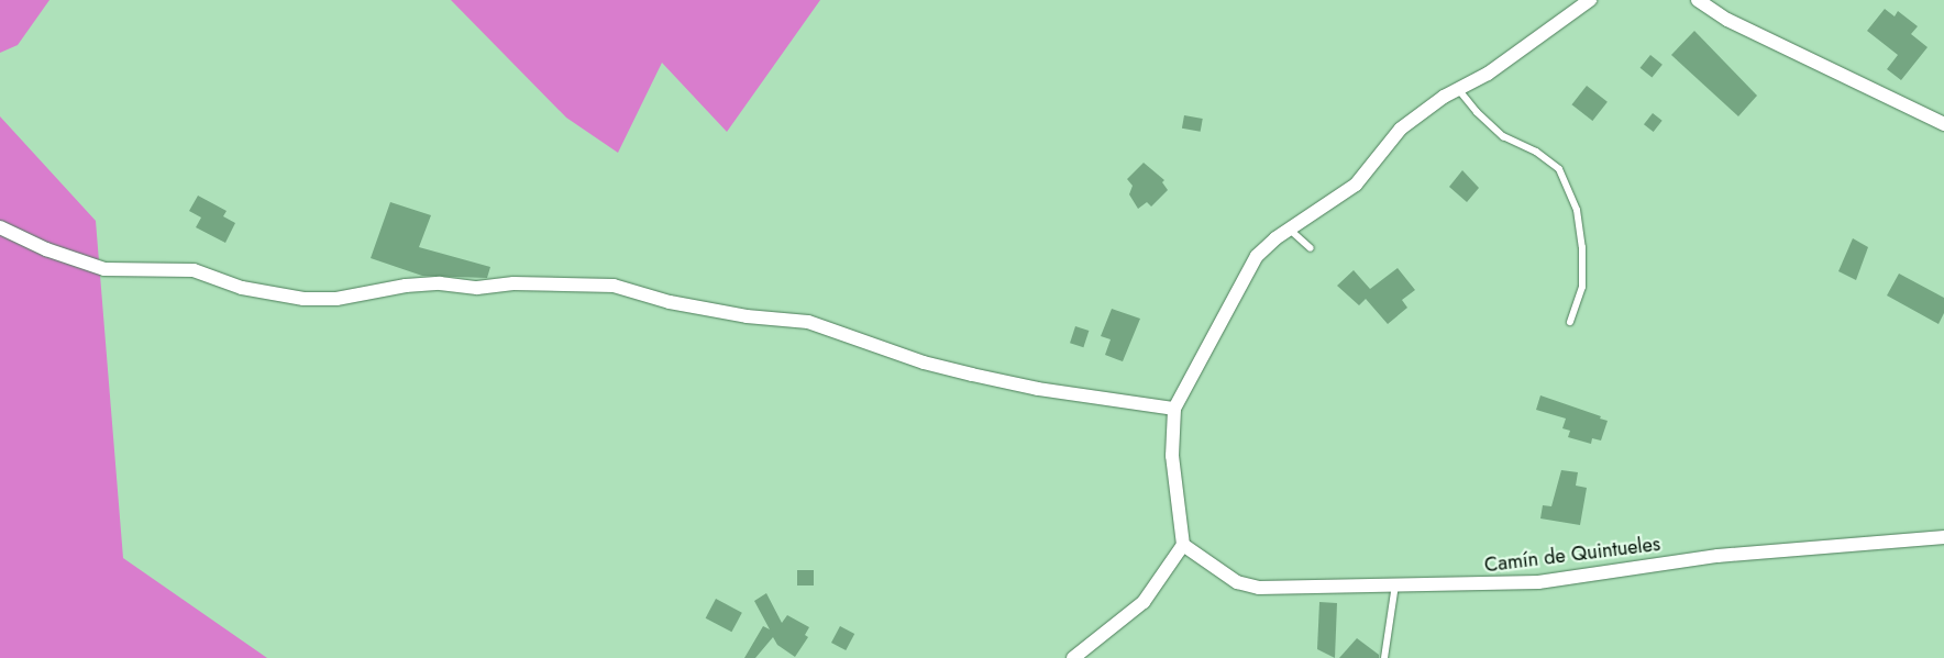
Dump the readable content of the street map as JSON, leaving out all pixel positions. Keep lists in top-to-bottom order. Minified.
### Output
{"streets":{"street":["Camín de Quintueles"]}}
